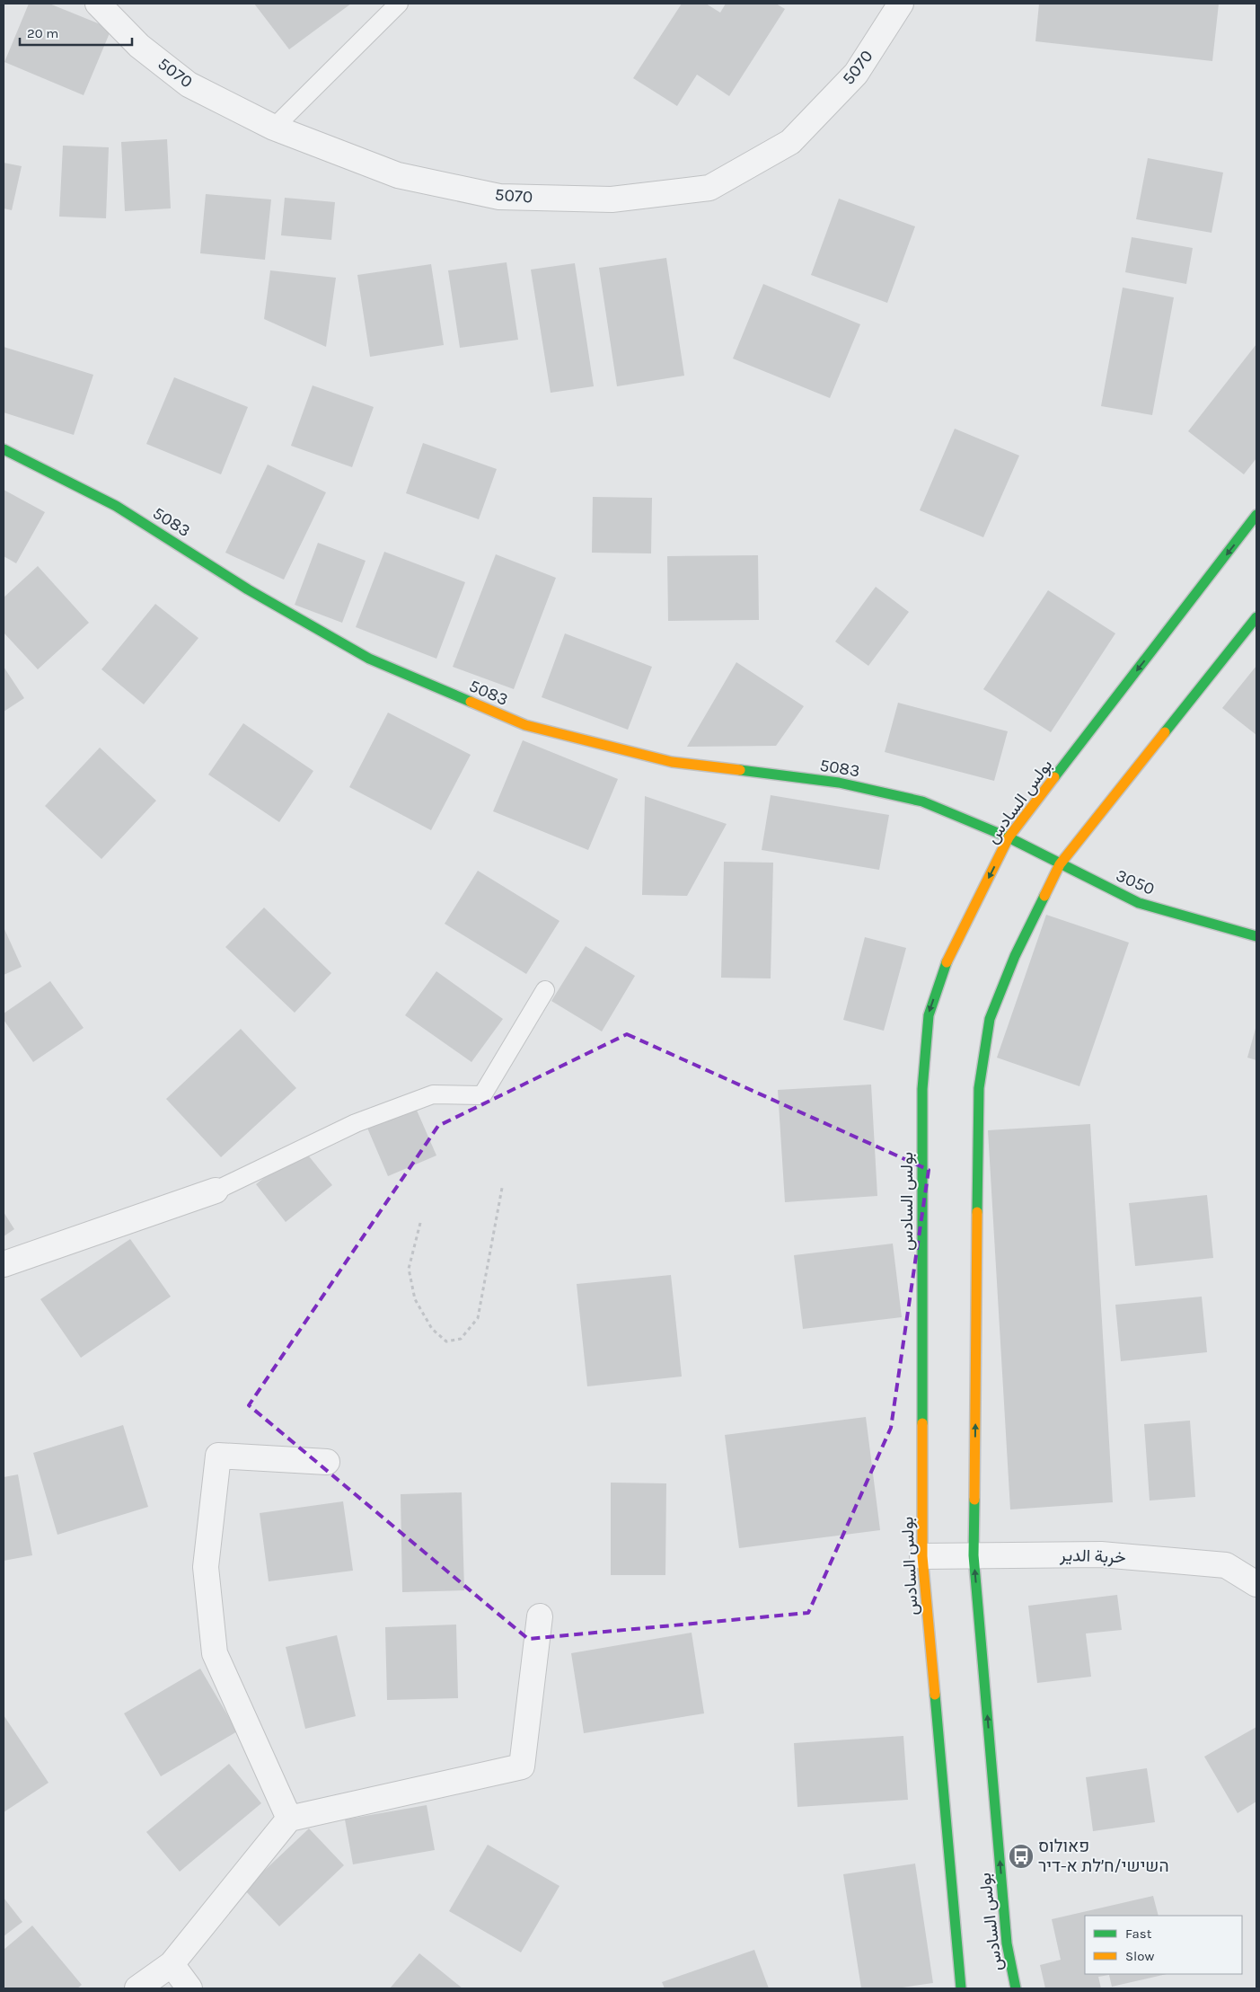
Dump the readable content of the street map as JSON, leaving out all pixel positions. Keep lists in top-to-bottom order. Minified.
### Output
{"streets":{"street":["5070","5083","بولس السادس","3050","خربة الدير"]},"crossings":[["5083","بولس السادس"],["5083","3050"],["بولس السادس","3050"],["بولس السادس","خربة الدير"]],"places":{"bus stop":["פאולוס השישי/ח׳לת א-דיר"]},"legend":["Fast","Slow"],"scale_bar":"20 m"}
